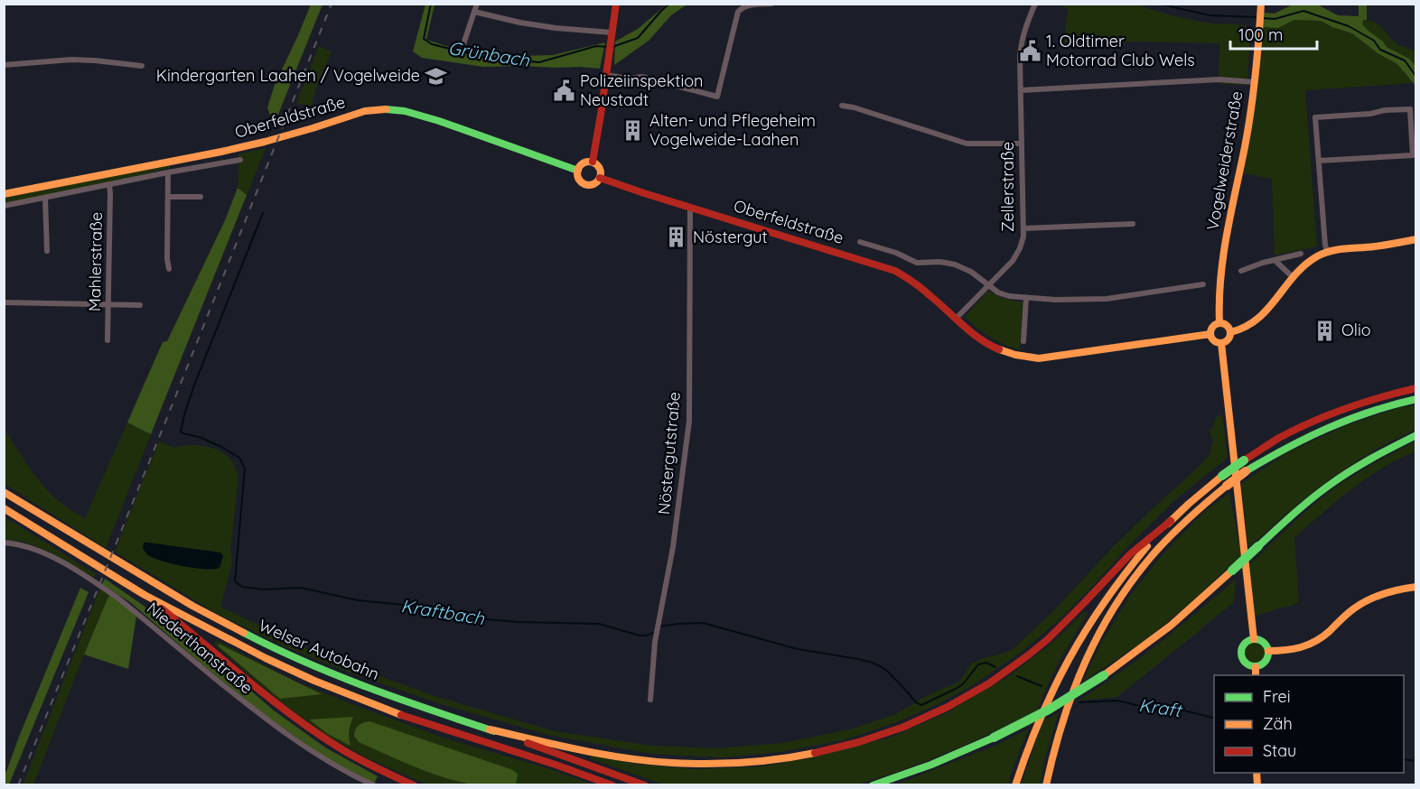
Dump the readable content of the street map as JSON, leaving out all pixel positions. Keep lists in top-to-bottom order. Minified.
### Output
{"streets":{"main road":["Oberfeldstraße","Vogelweiderstraße","Welser Autobahn"],"street":["Zellerstraße","Mahlerstraße","Nöstergutstraße","Niederthanstraße"]},"crossings":[["Oberfeldstraße","Vogelweiderstraße"],["Oberfeldstraße","Mahlerstraße"],["Oberfeldstraße","Nöstergutstraße"]],"water":["Grünbach","Kraftbach","Kraft"],"places":{"public building":["1. Oldtimer Motorrad Club Wels","Polizeiinspektion Neustadt"],"school or university":["Kindergarten Laahen / Vogelweide"],"building":["Alten- und Pflegeheim Vogelweide-Laahen","Nöstergut","Olio"]},"legend":["Frei","Zäh","Stau"],"scale_bar":"100 m"}
